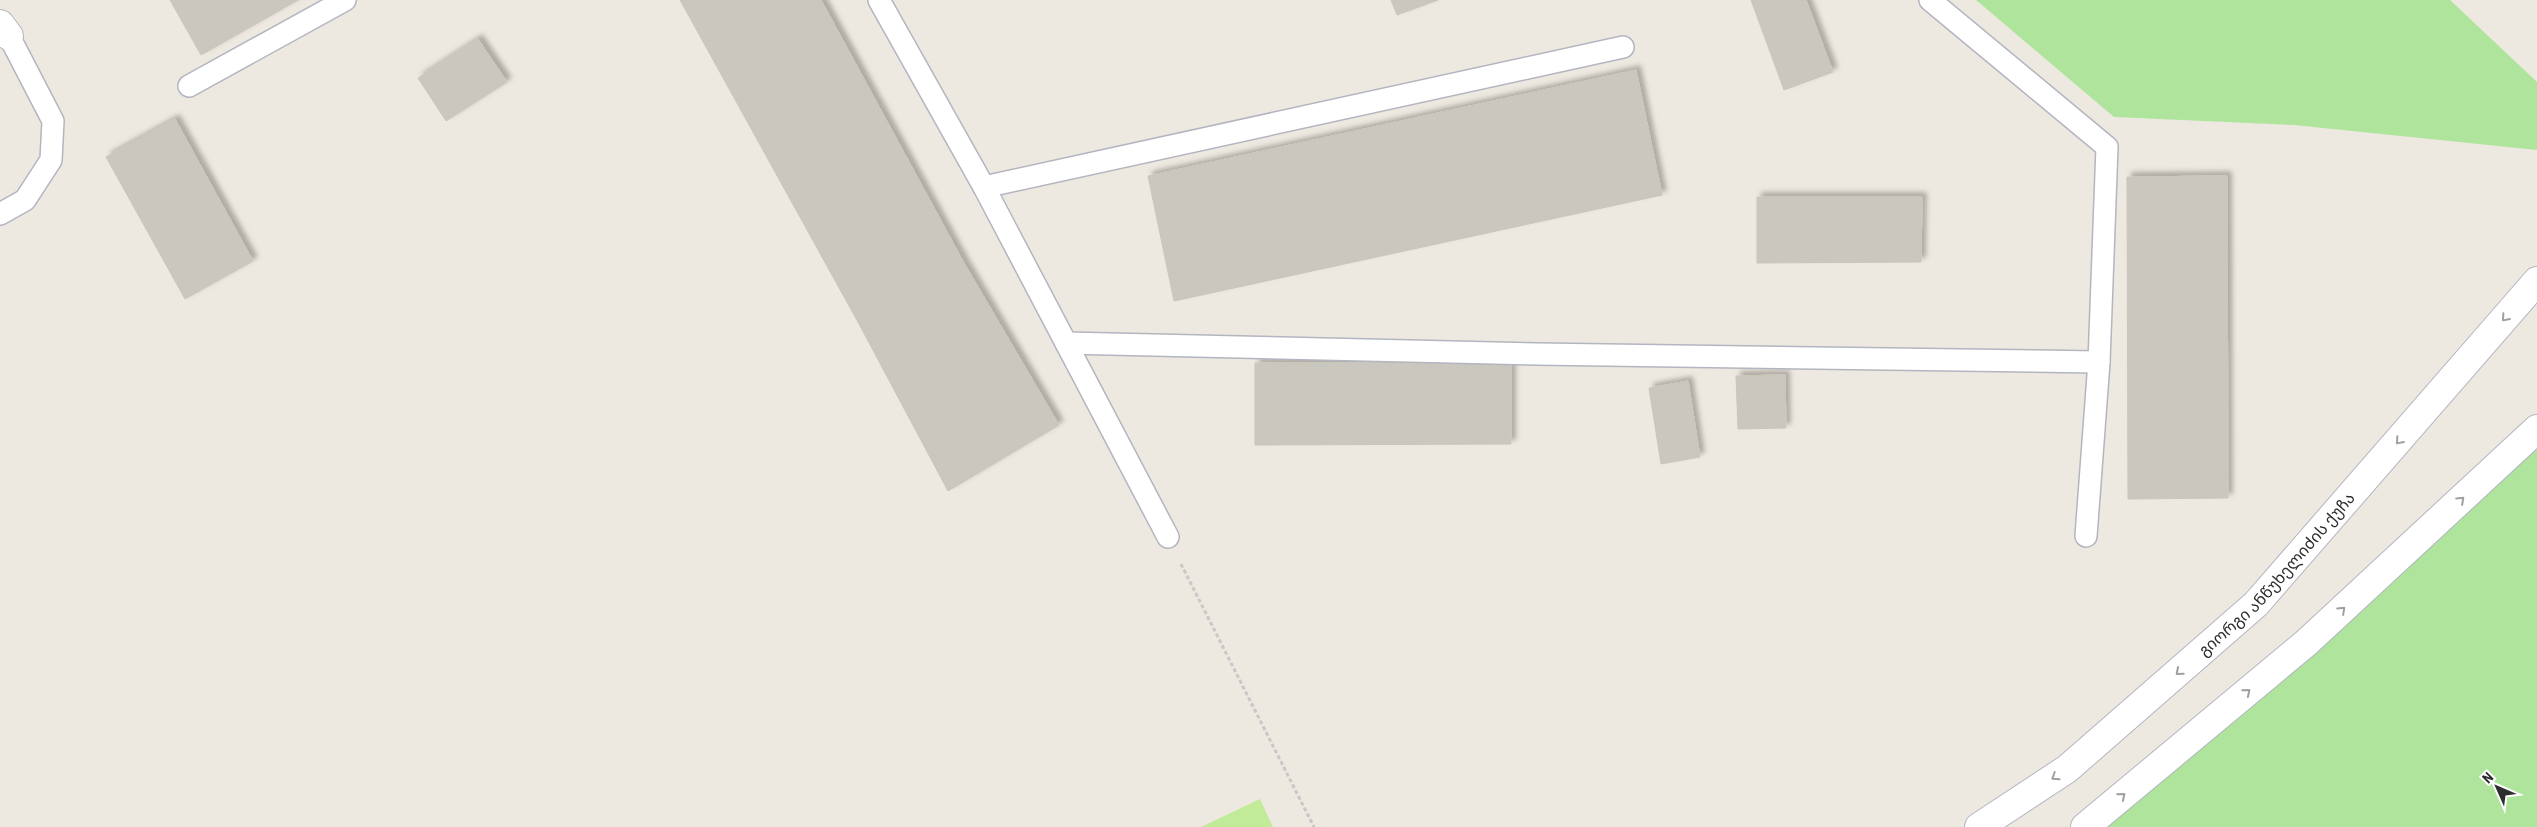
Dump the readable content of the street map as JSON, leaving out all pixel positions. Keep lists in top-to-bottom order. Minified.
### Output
{"streets":{"main road":["გიორგი ანწუხელიძის ქუჩა"]},"north":"top left"}
